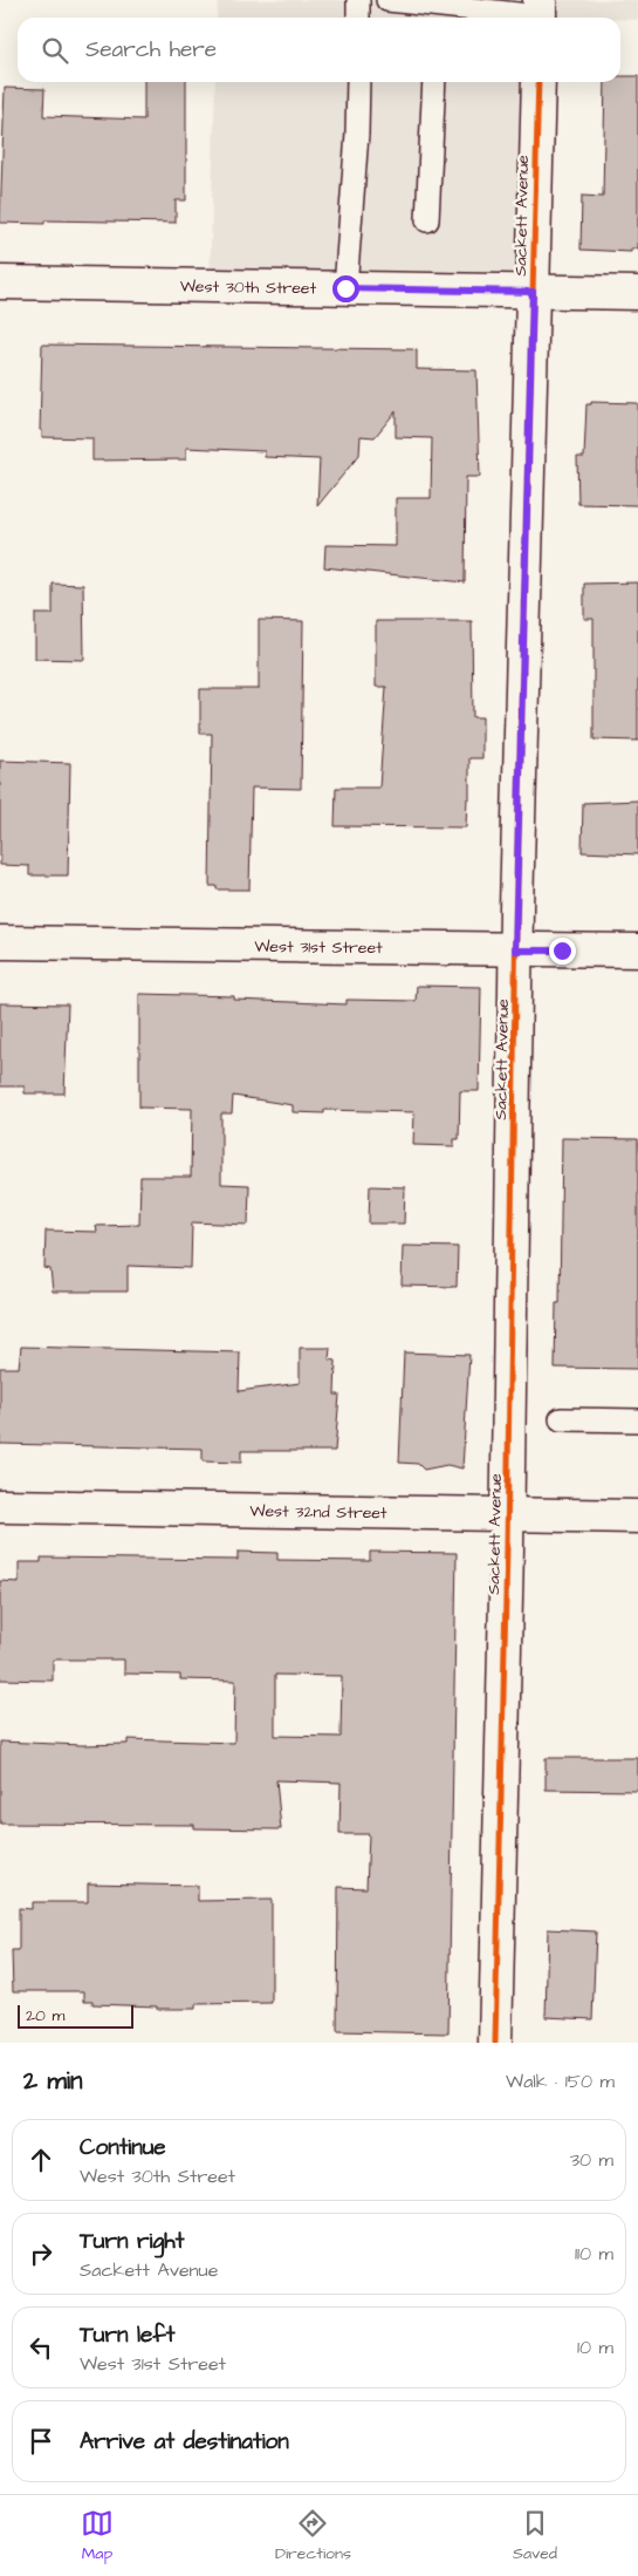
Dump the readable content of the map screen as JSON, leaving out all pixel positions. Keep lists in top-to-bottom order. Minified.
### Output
{"streets":{"street":["Sackett Avenue","West 30th Street","West 31st Street","West 32nd Street"]},"crossings":[["Sackett Avenue","West 30th Street"],["Sackett Avenue","West 31st Street"],["Sackett Avenue","West 32nd Street"]],"scale_bar":"20 m","page":{"search":"Search here","scale":"20 m","heading":["2 min","Walk · 150 m"],"list":[["Continue","West 30th Street","30 m"],["Turn right","Sackett Avenue","110 m"],["Turn left","West 31st Street","10 m"],"Arrive at destination"],"nav":["Map","Directions","Saved"]}}
